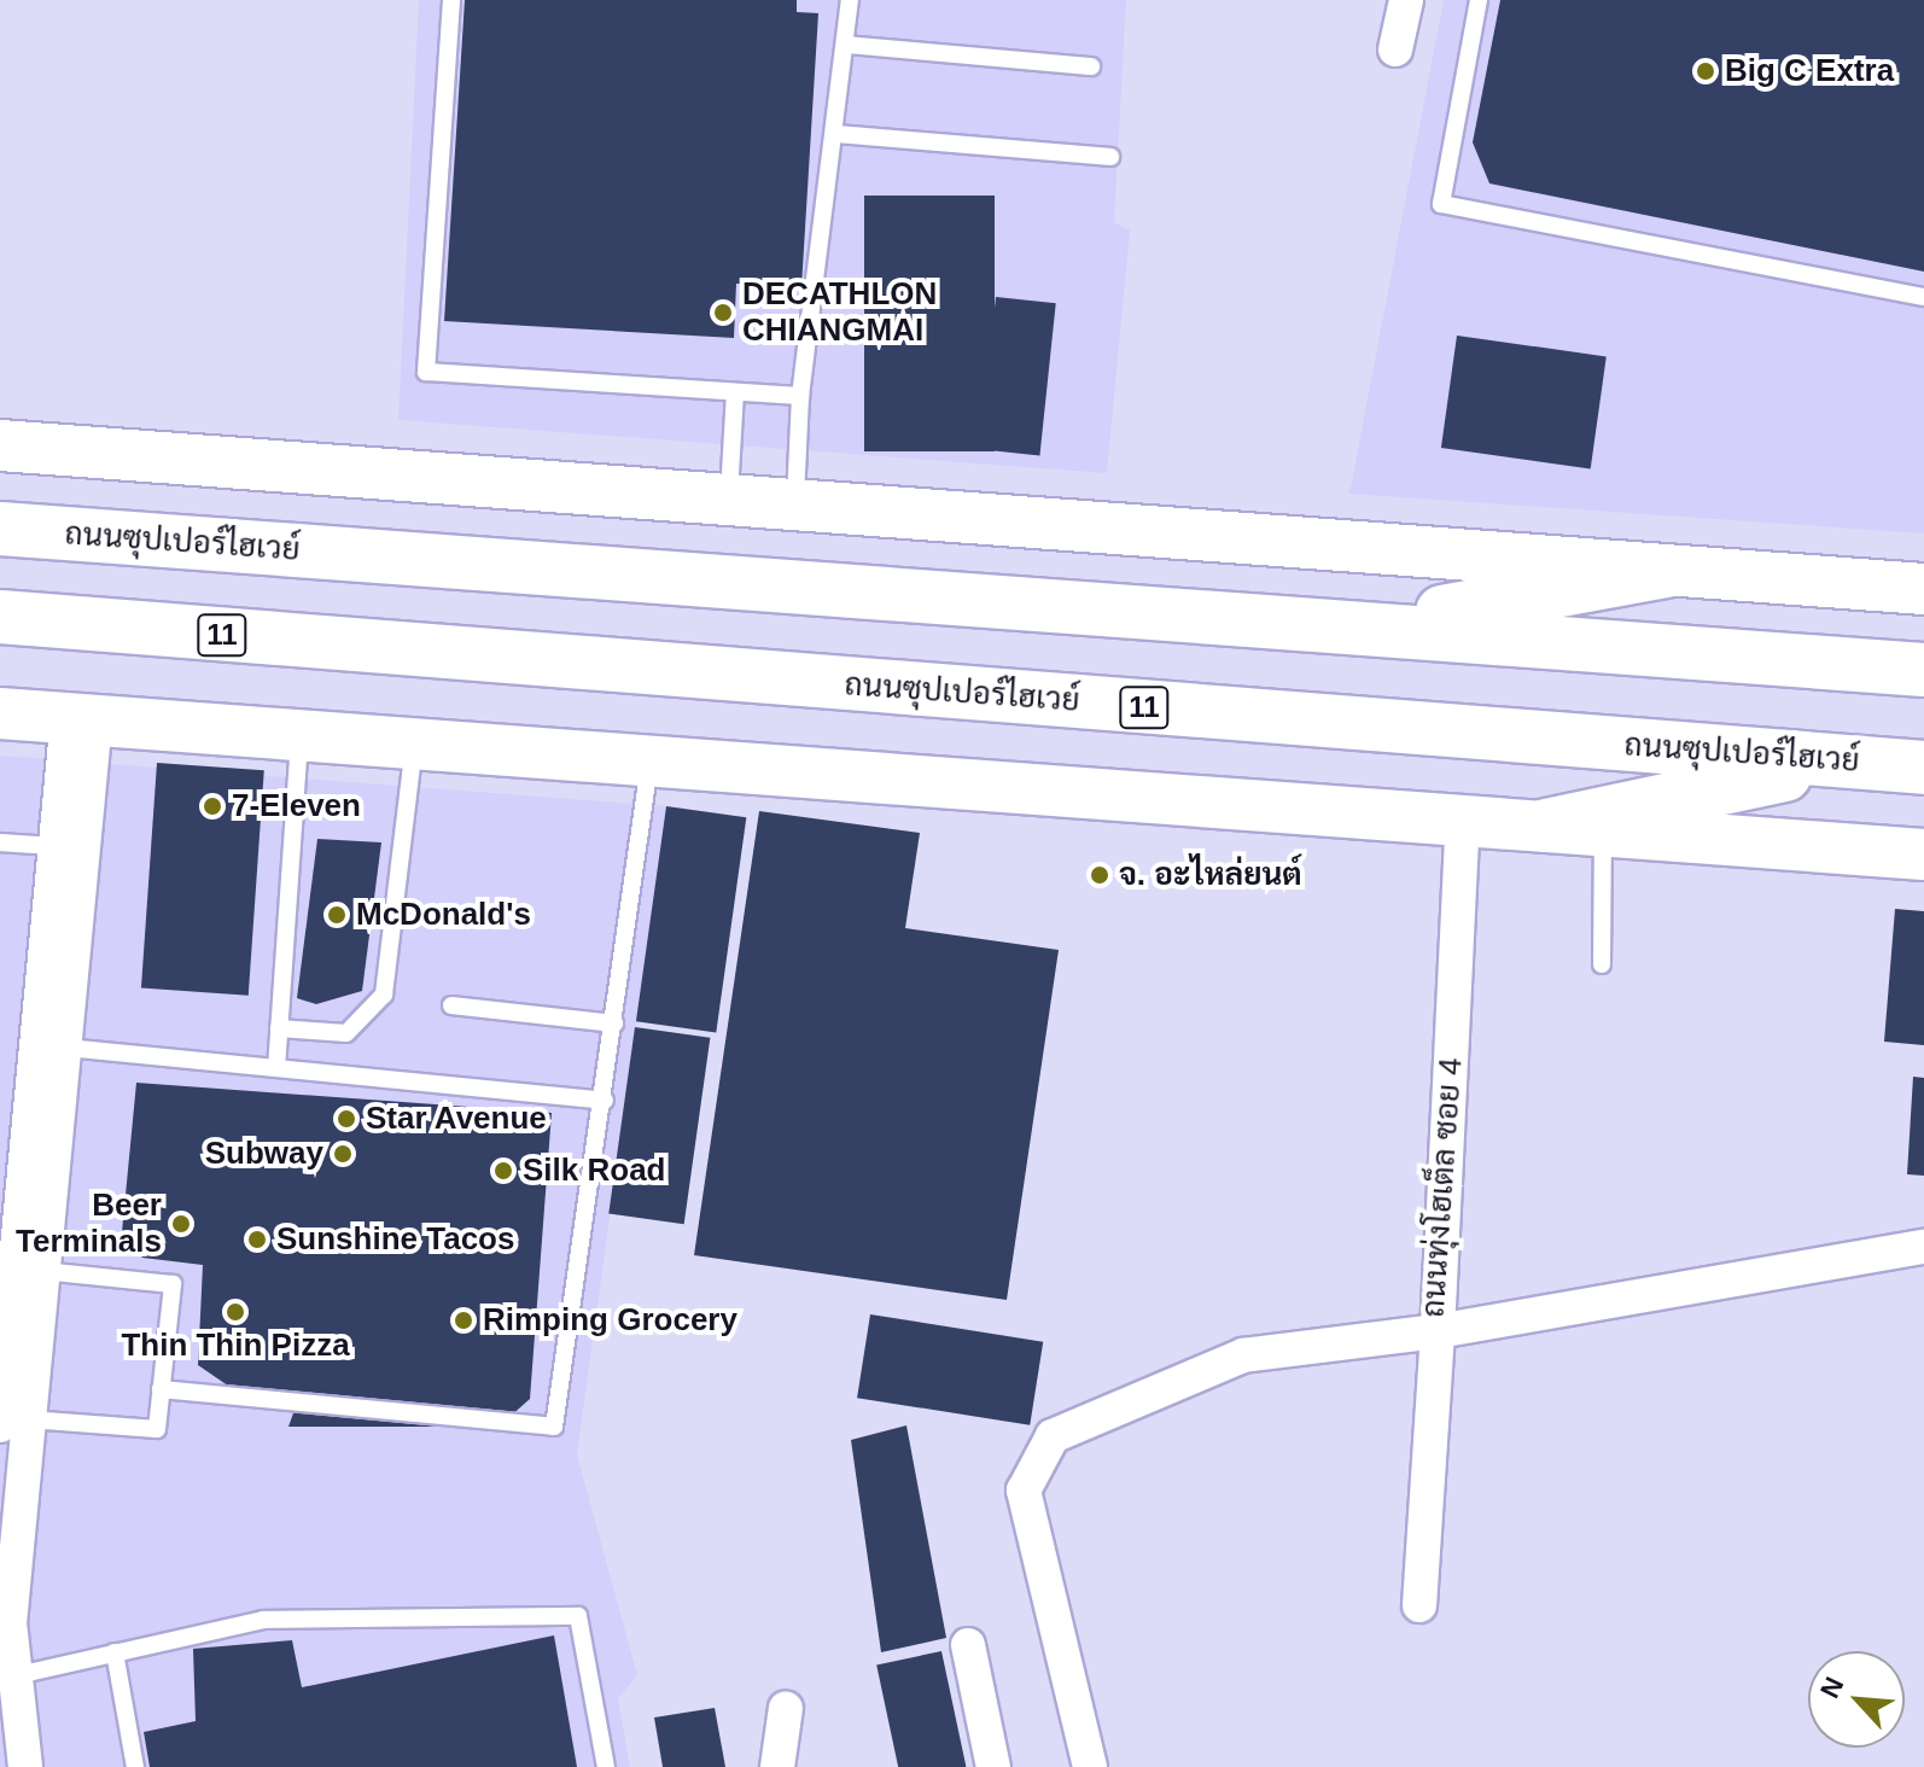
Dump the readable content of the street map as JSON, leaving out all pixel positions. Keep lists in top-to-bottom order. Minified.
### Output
{"streets":{"highway":["ถนนซุปเปอร์ไฮเวย์","11"],"street":["ถนนทุ่งโฮเต็ล ซอย 4"]},"places":["Big C Extra","DECATHLON CHIANGMAI","7-Eleven","จ. อะไหล่ยนต์","McDonald's","Star Avenue","Subway","Silk Road","Beer Terminals","Sunshine Tacos","Thin Thin Pizza","Rimping Grocery"],"north":"top left"}
